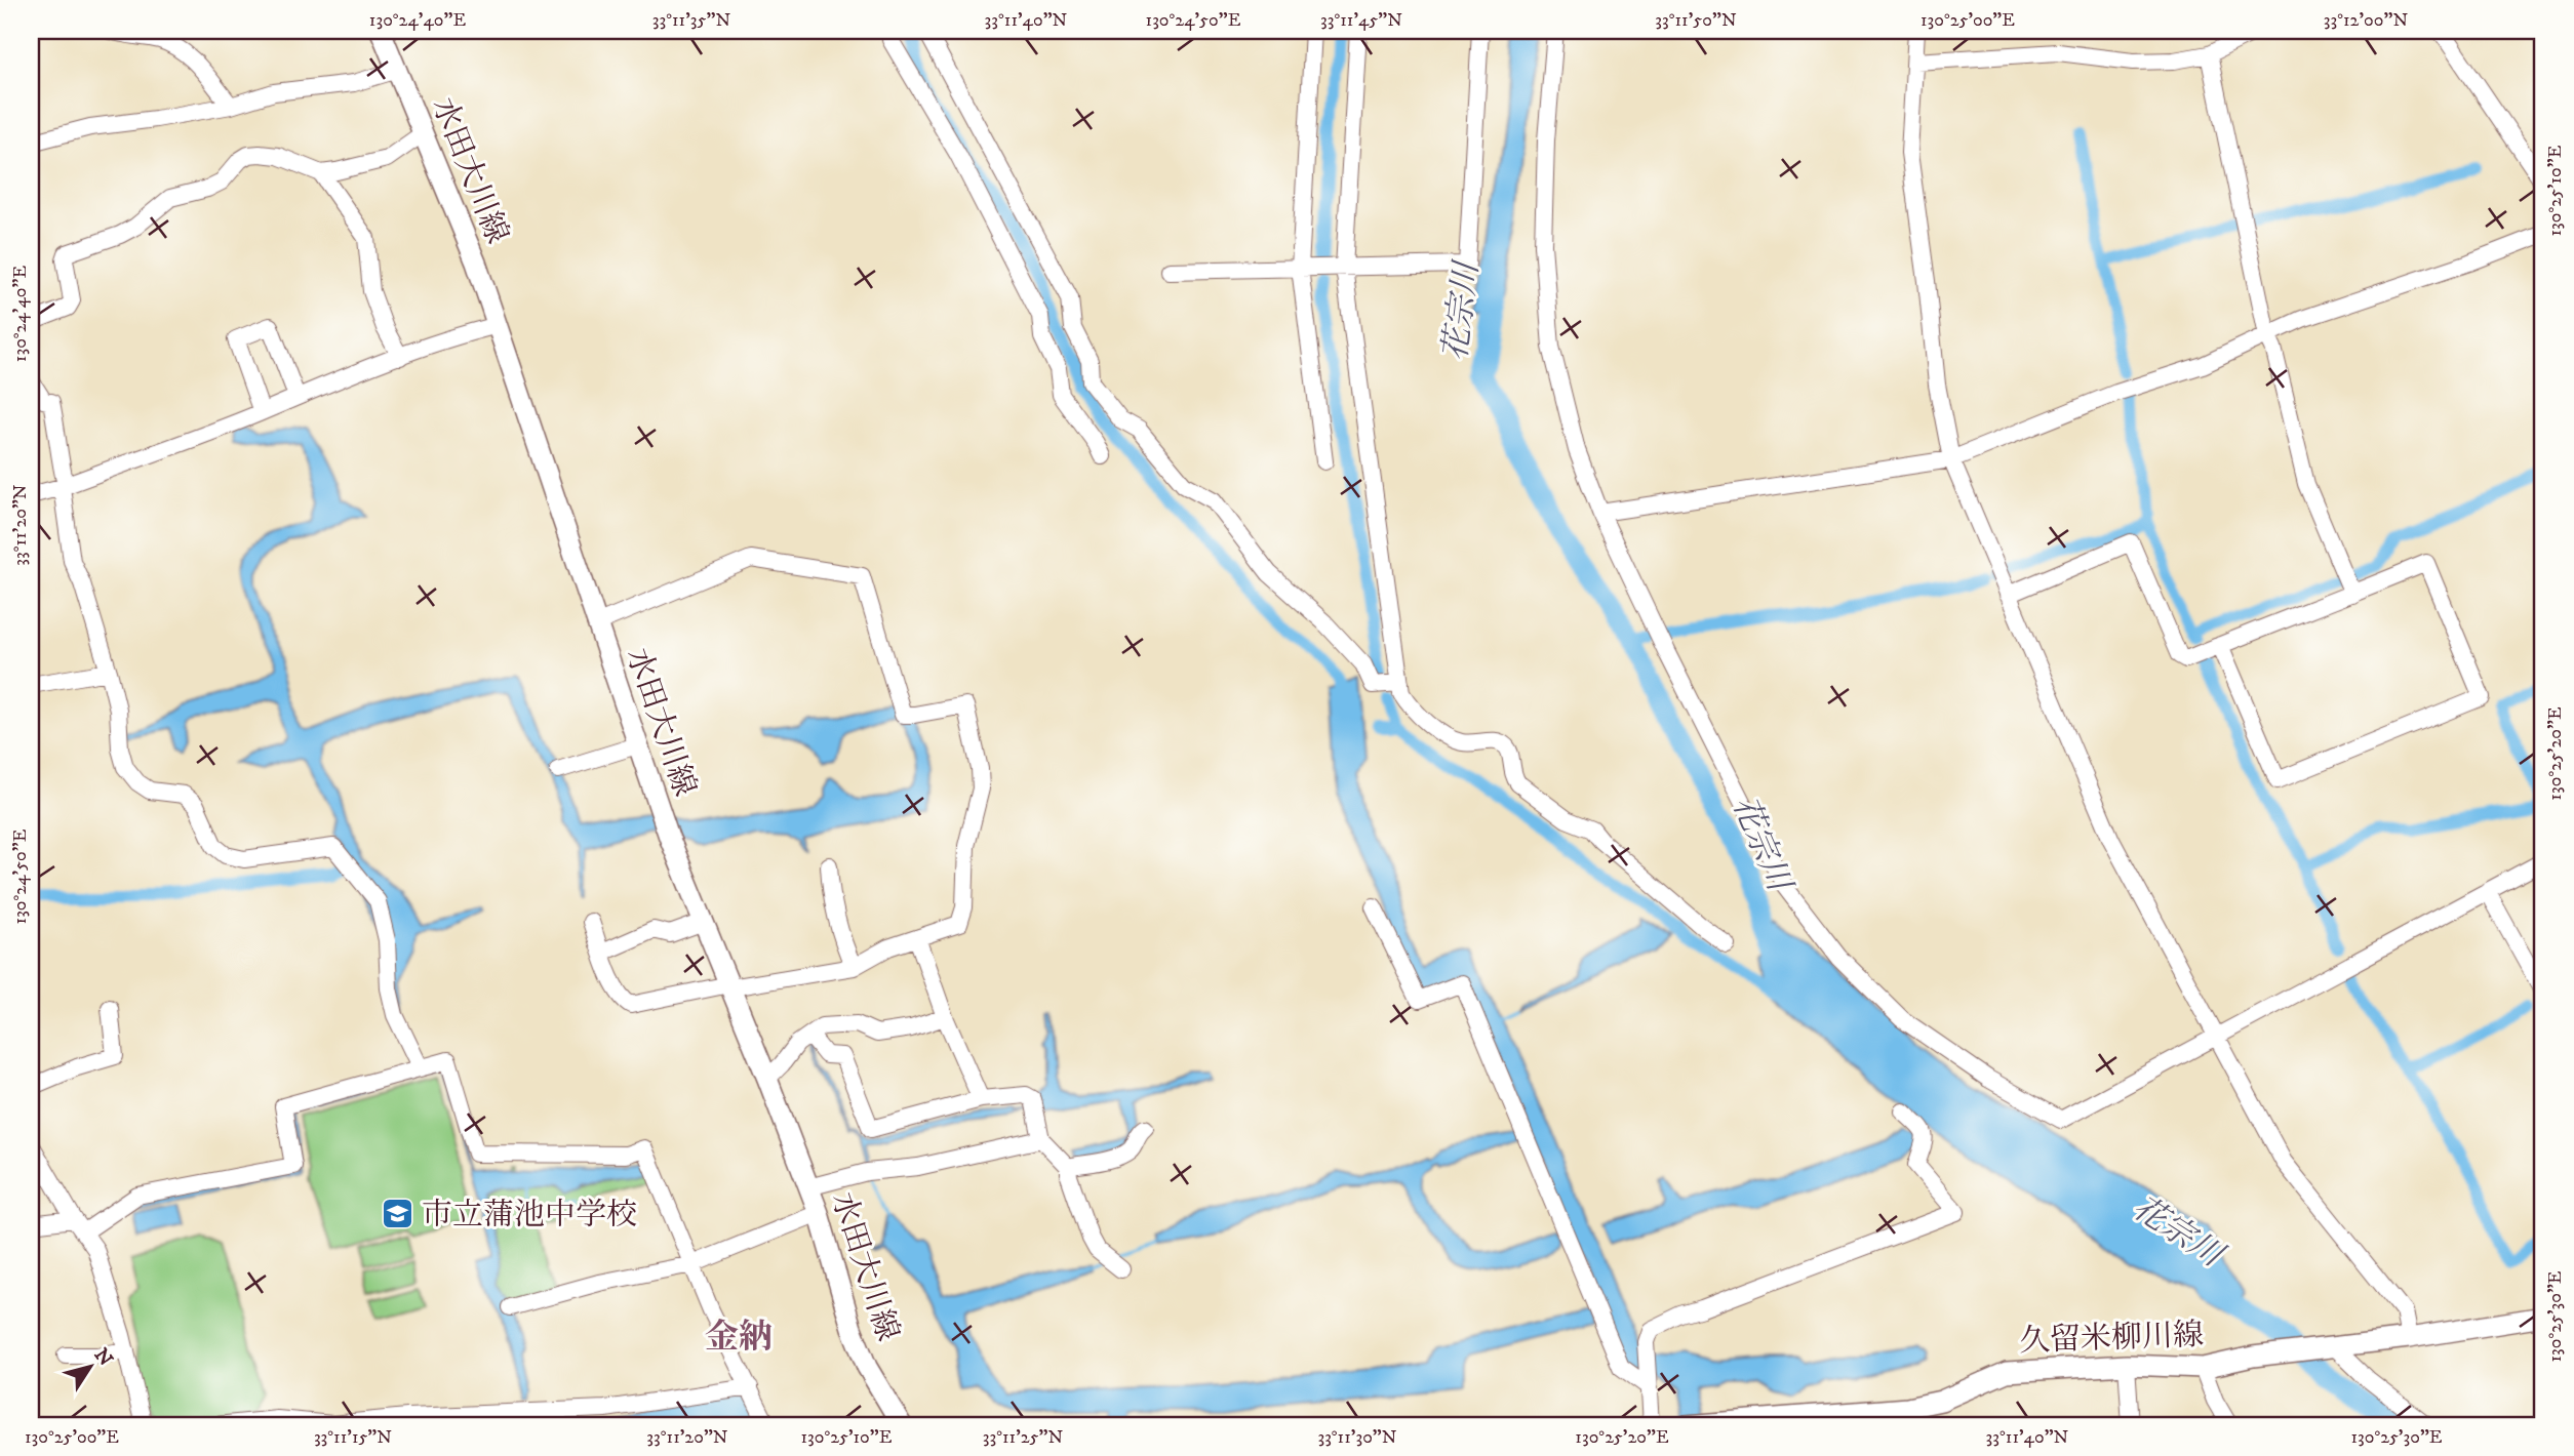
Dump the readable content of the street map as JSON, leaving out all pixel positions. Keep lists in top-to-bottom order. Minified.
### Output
{"streets":{"main road":["水田大川線","久留米柳川線"]},"districts":["金納"],"water":["花宗川"],"places":{"school or university":["市立蒲池中学校"]},"north":"top right","coordinates":["130°24'40\"E","33°11'35\"N","33°11'40\"N","130°24'50\"E","33°11'45\"N","33°11'50\"N","130°25'00\"E","33°12'00\"N","130°25'10\"E","33°11'20\"N","130°25'20\"E","130°25'30\"E","33°11'15\"N","33°11'25\"N","33°11'30\"N"]}
